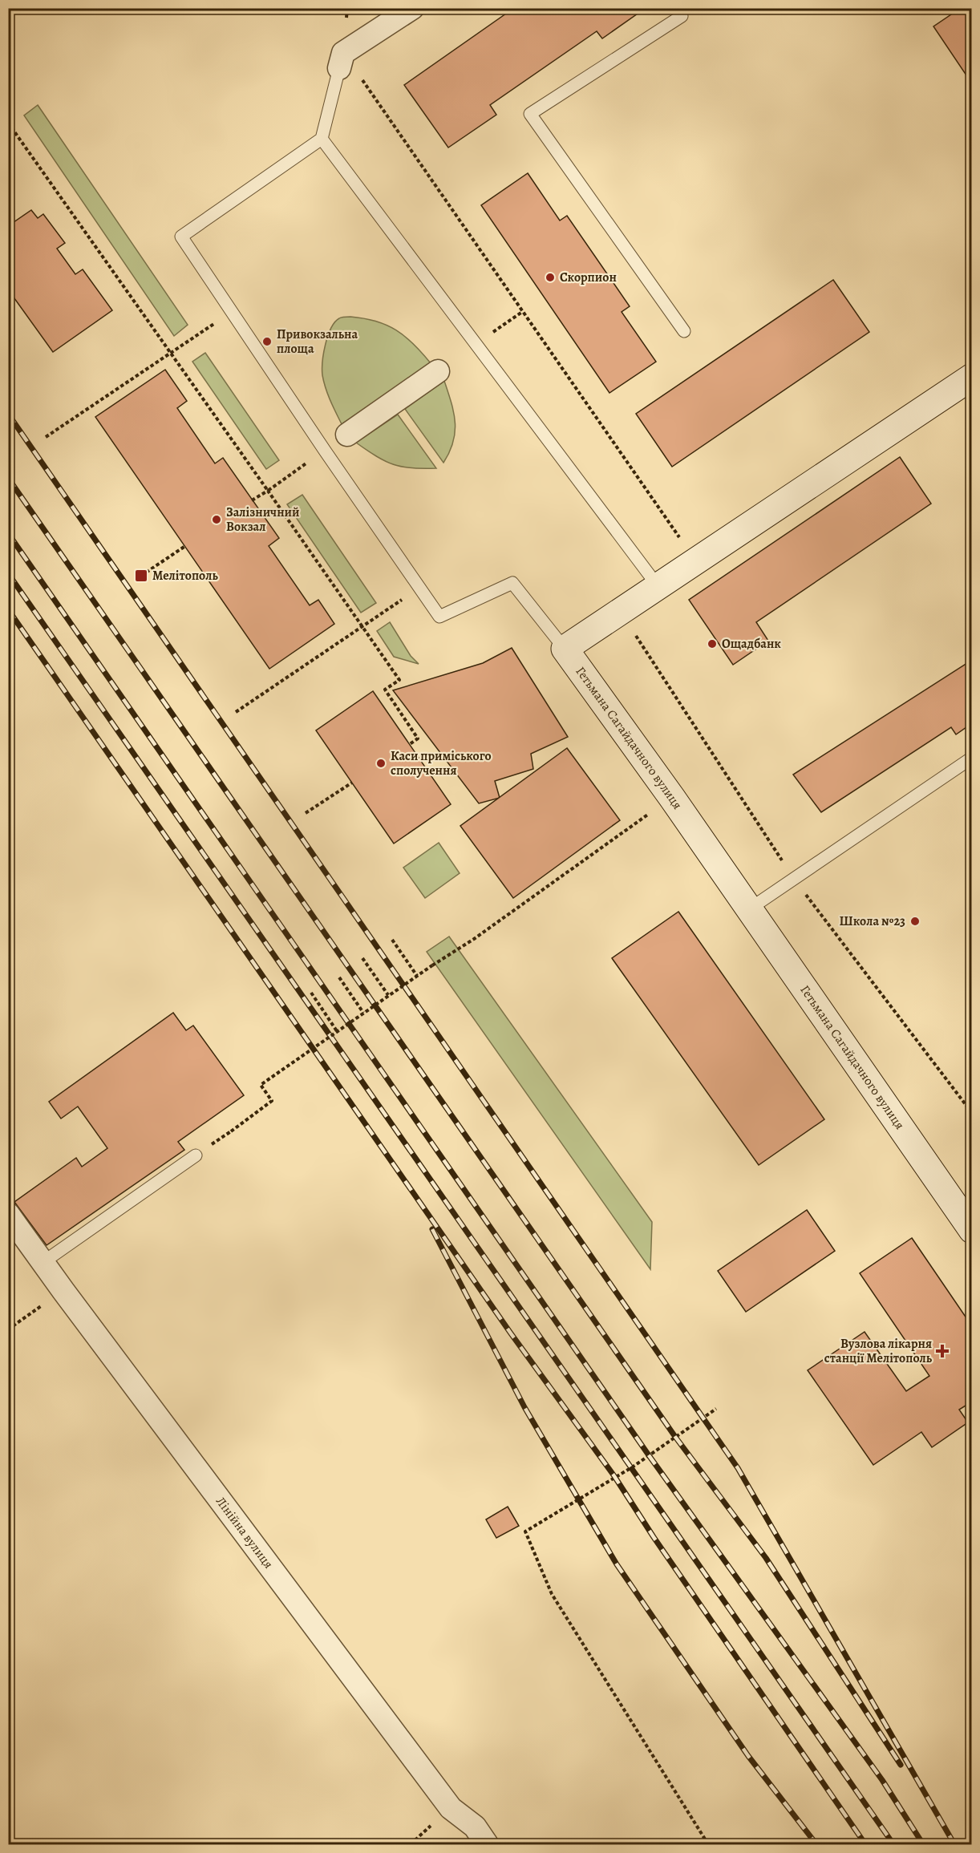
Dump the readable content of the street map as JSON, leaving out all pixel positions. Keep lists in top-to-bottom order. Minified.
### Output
{"streets":{"street":["Гетьмана Сагайдачного вулиця","Лінійна вулиця"]},"places":{"other":["Скорпион","Привокзальна площа","Залізничний Вокзал","Ощадбанк","Каси приміського сполучення","Школа №23"],"transit":["Мелітополь"],"health":["Вузлова лікарня станції Мелітополь"]}}
